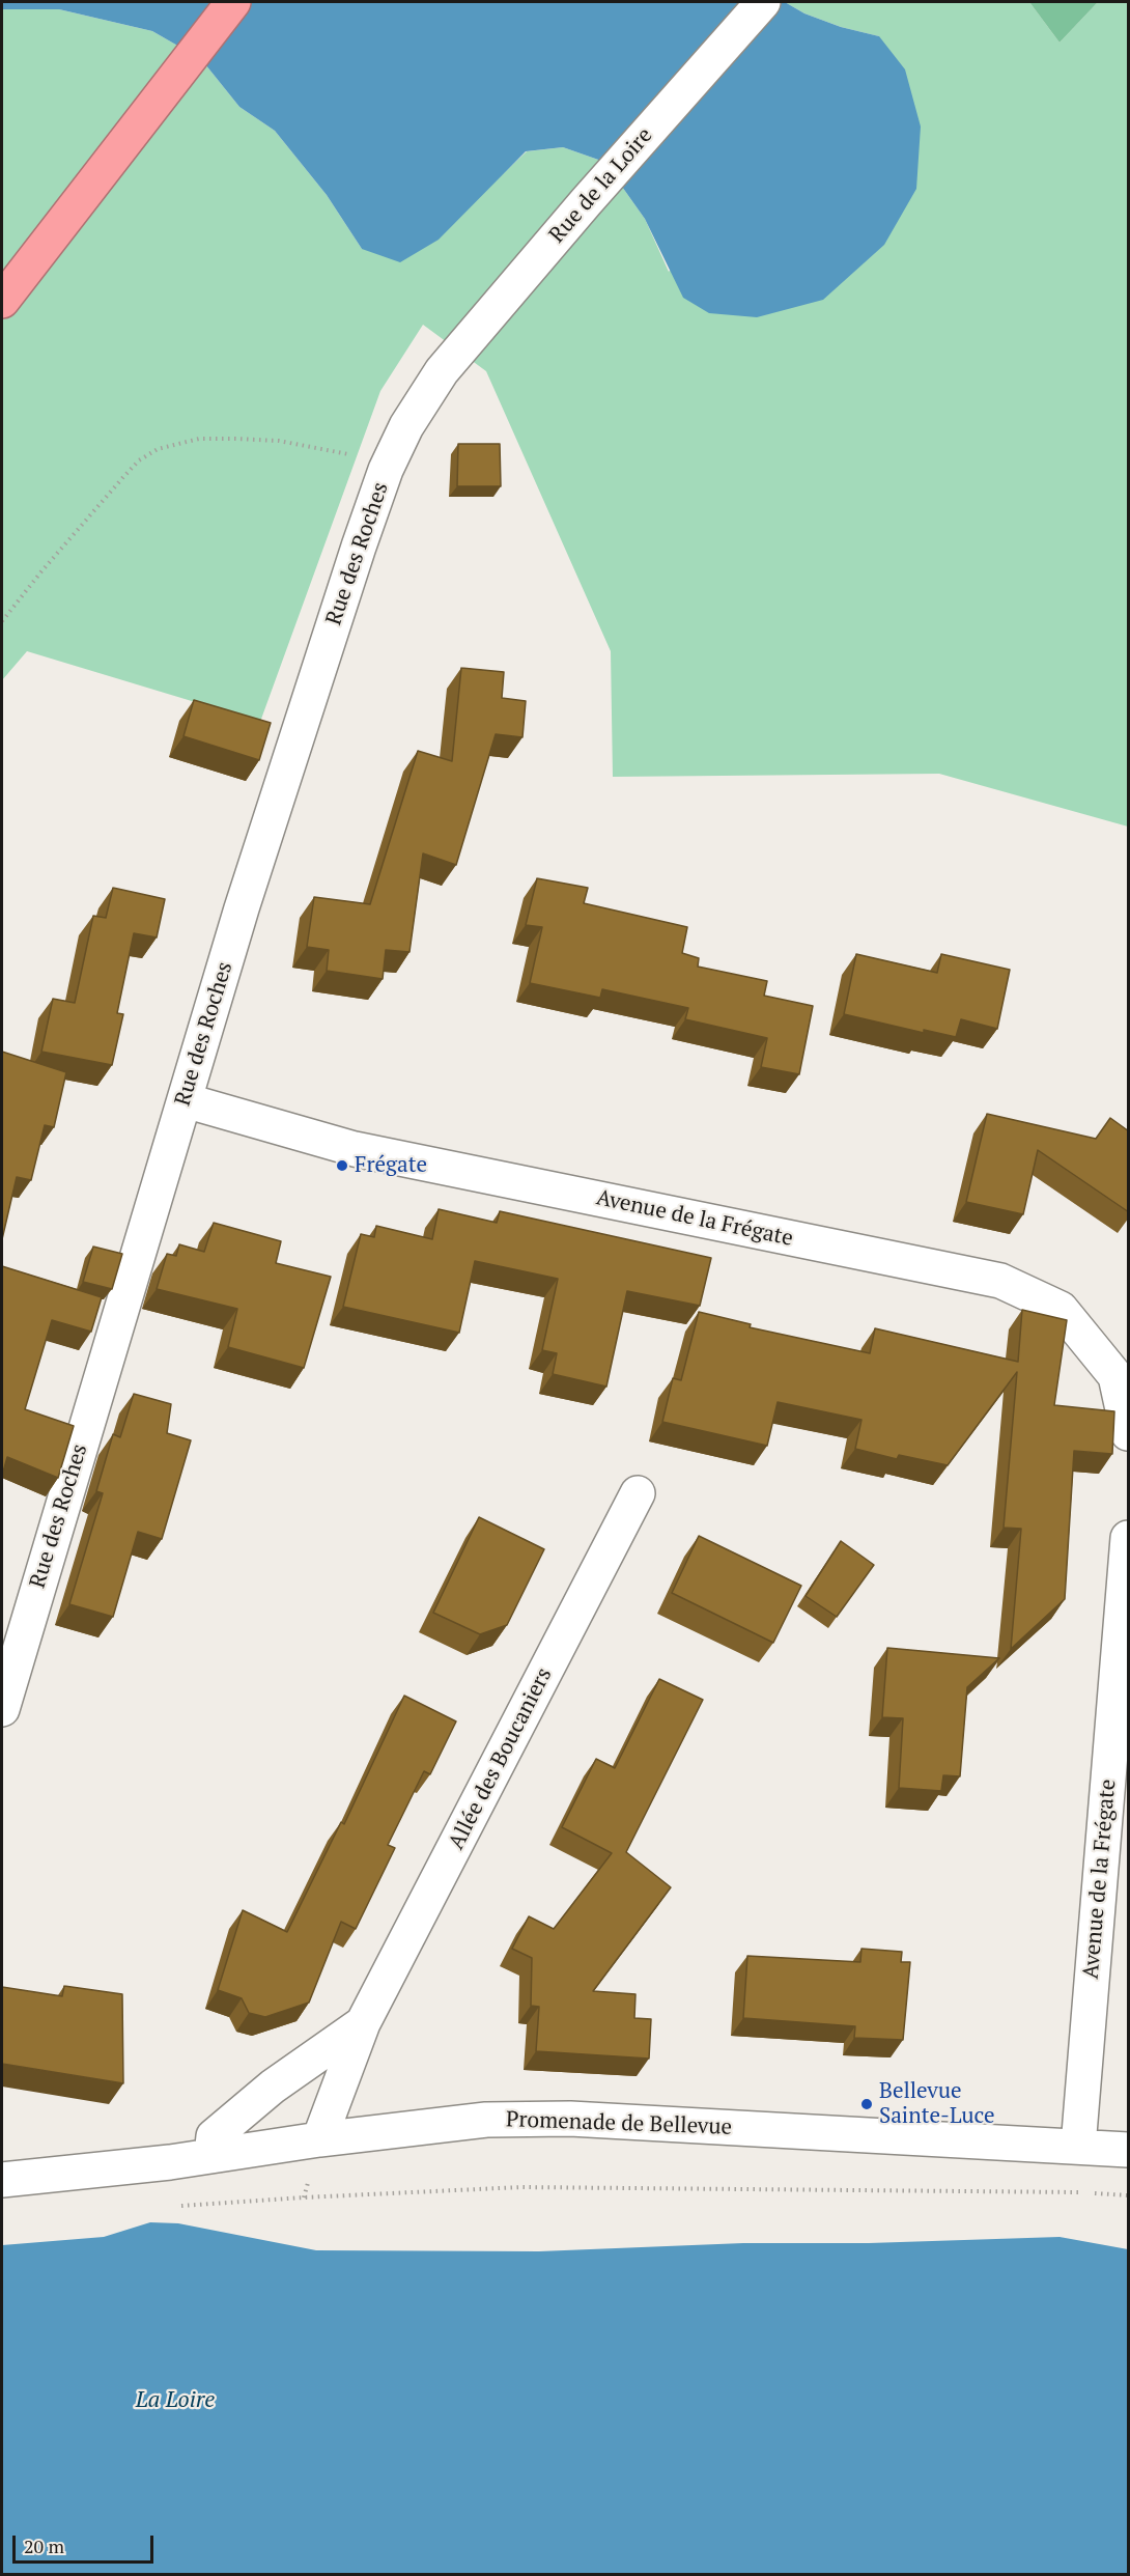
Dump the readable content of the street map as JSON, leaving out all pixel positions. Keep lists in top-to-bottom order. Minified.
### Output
{"streets":{"street":["Rue de la Loire","Rue des Roches","Avenue de la Frégate","Allée des Boucaniers","Promenade de Bellevue"]},"crossings":[["Rue de la Loire","Rue des Roches"],["Rue des Roches","Avenue de la Frégate"],["Avenue de la Frégate","Promenade de Bellevue"],["Allée des Boucaniers","Promenade de Bellevue"]],"water":["La Loire"],"places":["Frégate","Bellevue Sainte-Luce"],"scale_bar":"20 m"}
